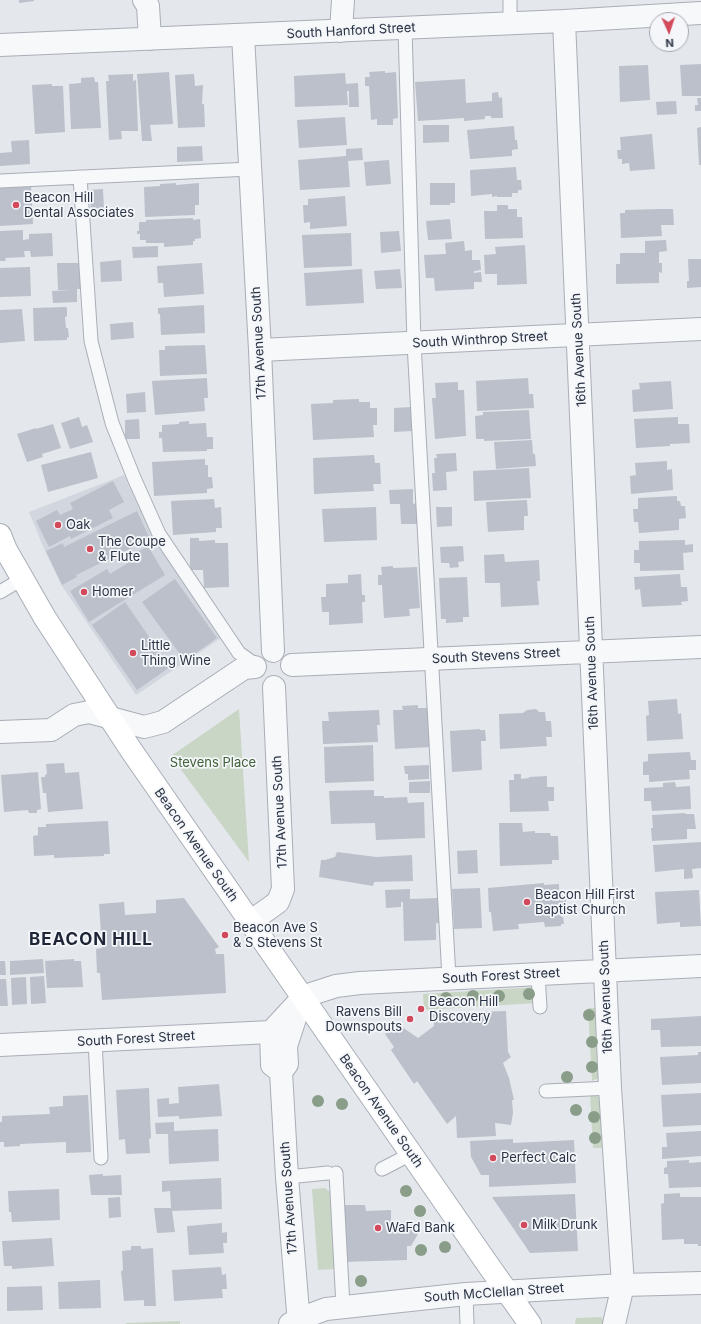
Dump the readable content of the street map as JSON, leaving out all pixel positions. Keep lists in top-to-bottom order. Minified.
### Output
{"streets":{"main road":["Beacon Avenue South"],"street":["South Hanford Street","South Winthrop Street","17th Avenue South","16th Avenue South","South Stevens Street","South Forest Street","South McClellan Street"]},"crossings":[["South Hanford Street","17th Avenue South"],["South Hanford Street","16th Avenue South"],["South Winthrop Street","17th Avenue South"],["South Winthrop Street","16th Avenue South"],["17th Avenue South","South Stevens Street"],["17th Avenue South","Beacon Avenue South"],["17th Avenue South","South Forest Street"],["17th Avenue South","South McClellan Street"],["16th Avenue South","South Stevens Street"],["16th Avenue South","South Forest Street"],["16th Avenue South","South McClellan Street"],["Beacon Avenue South","South Forest Street"],["Beacon Avenue South","South McClellan Street"]],"districts":["BEACON HILL"],"parks":["Stevens Place"],"places":["Beacon Hill Dental Associates","Oak","The Coupe & Flute","Homer","Little Thing Wine","Beacon Hill First Baptist Church","Beacon Ave S & S Stevens St","Beacon Hill Discovery","Ravens Bill Downspouts","Perfect Calc","Milk Drunk","WaFd Bank"],"north":"bottom"}
